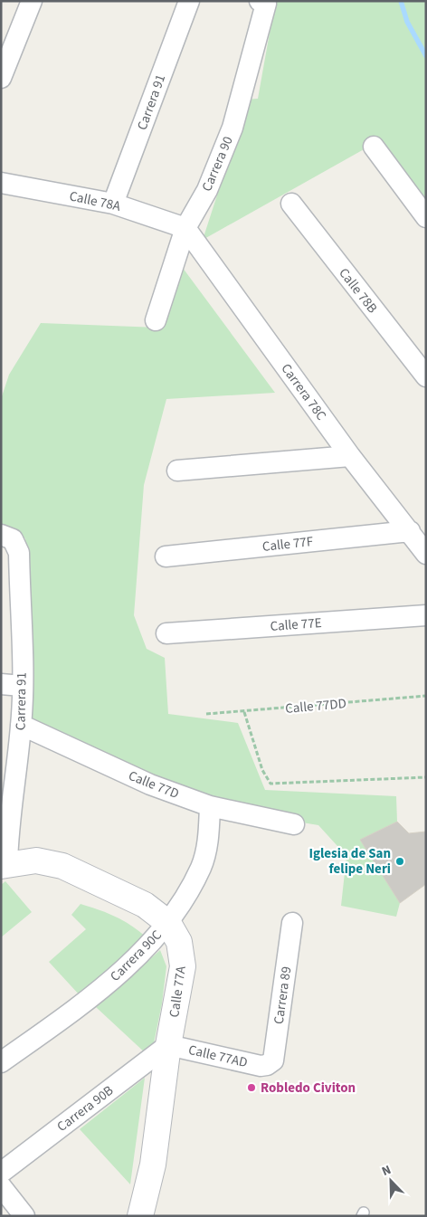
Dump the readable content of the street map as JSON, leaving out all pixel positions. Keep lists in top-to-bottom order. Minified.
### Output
{"streets":{"street":["Carrera 91","Carrera 90","Calle 78A","Calle 78B","Carrera 78C","Calle 77F","Calle 77E","Calle 77D","Carrera 90C","Calle 77A","Carrera 89","Calle 77AD","Carrera 90B"],"path":["Calle 77DD"]},"crossings":[["Carrera 91","Calle 78A"],["Carrera 91","Calle 77D"],["Carrera 91","Calle 77A"],["Carrera 90","Calle 78A"],["Carrera 90","Carrera 78C"],["Calle 78A","Carrera 78C"],["Carrera 78C","Calle 77F"],["Calle 77D","Carrera 90C"],["Carrera 90C","Calle 77A"],["Calle 77A","Calle 77AD"],["Calle 77A","Carrera 90B"],["Carrera 89","Calle 77AD"],["Calle 77AD","Carrera 90B"]],"places":["Iglesia de San felipe Neri","Robledo Civiton"],"north":"top left"}
